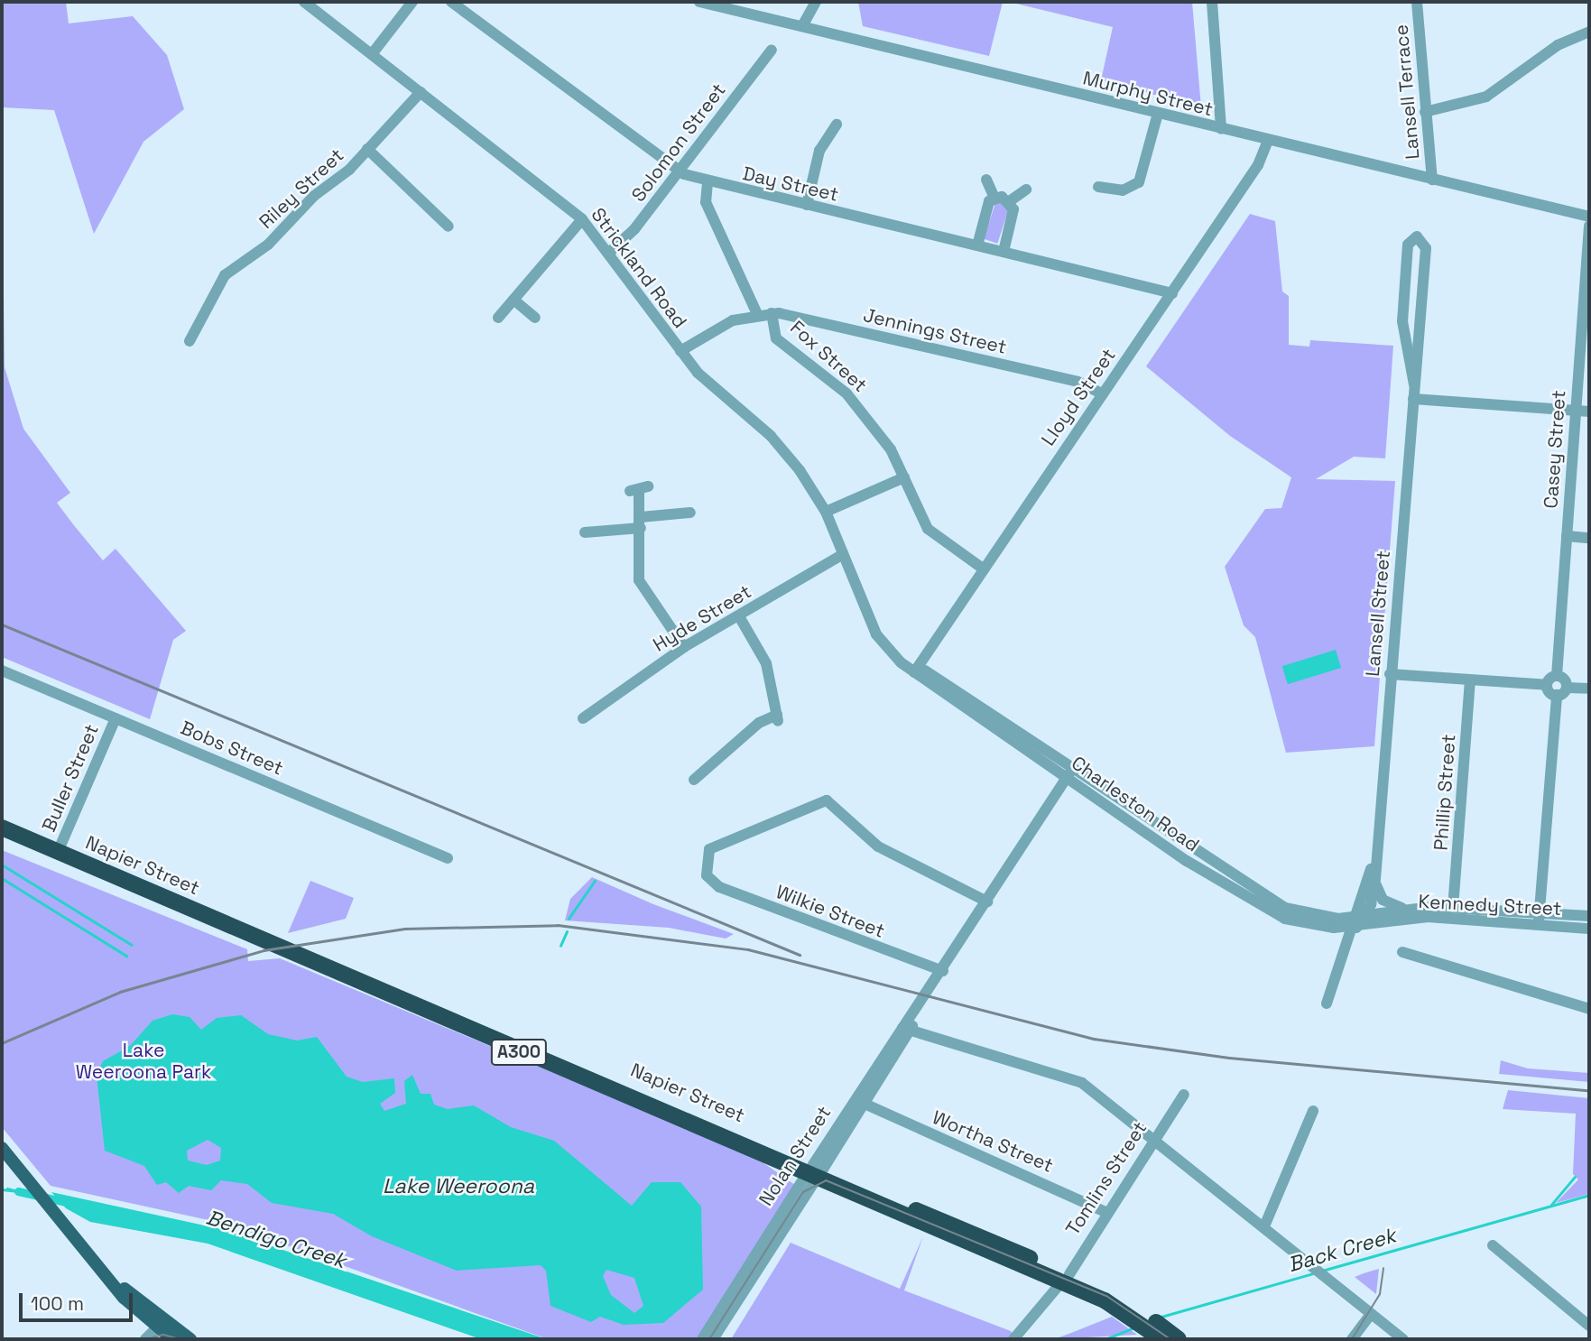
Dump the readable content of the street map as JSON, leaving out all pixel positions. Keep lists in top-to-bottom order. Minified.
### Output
{"streets":{"highway":["Napier Street","A300"],"street":["Lansell Terrace","Murphy Street","Solomon Street","Day Street","Riley Street","Strickland Road","Jennings Street","Fox Street","Lloyd Street","Casey Street","Lansell Street","Hyde Street","Bobs Street","Buller Street","Phillip Street","Charleston Road","Kennedy Street","Wilkie Street","Wortha Street","Nolan Street","Tomlins Street"]},"crossings":[["Lansell Terrace","Murphy Street"],["Murphy Street","Lloyd Street"],["Murphy Street","Casey Street"],["Solomon Street","Day Street"],["Solomon Street","Strickland Road"],["Day Street","Lloyd Street"],["Riley Street","Strickland Road"],["Strickland Road","Jennings Street"],["Strickland Road","Lloyd Street"],["Strickland Road","Hyde Street"],["Strickland Road","Charleston Road"],["Jennings Street","Fox Street"],["Jennings Street","Lloyd Street"],["Fox Street","Lloyd Street"],["Lloyd Street","Charleston Road"],["Lansell Street","Charleston Road"],["Lansell Street","Kennedy Street"],["Bobs Street","Buller Street"],["Buller Street","Napier Street"],["Phillip Street","Kennedy Street"],["Charleston Road","Kennedy Street"],["Charleston Road","Nolan Street"],["Napier Street","A300"],["Napier Street","Nolan Street"],["Napier Street","Tomlins Street"],["Wilkie Street","Nolan Street"],["A300","Tomlins Street"],["Wortha Street","Nolan Street"],["Wortha Street","Tomlins Street"]],"water":["Lake Weeroona","Bendigo Creek","Back Creek"],"parks":["Lake Weeroona Park"],"scale_bar":"100 m"}
